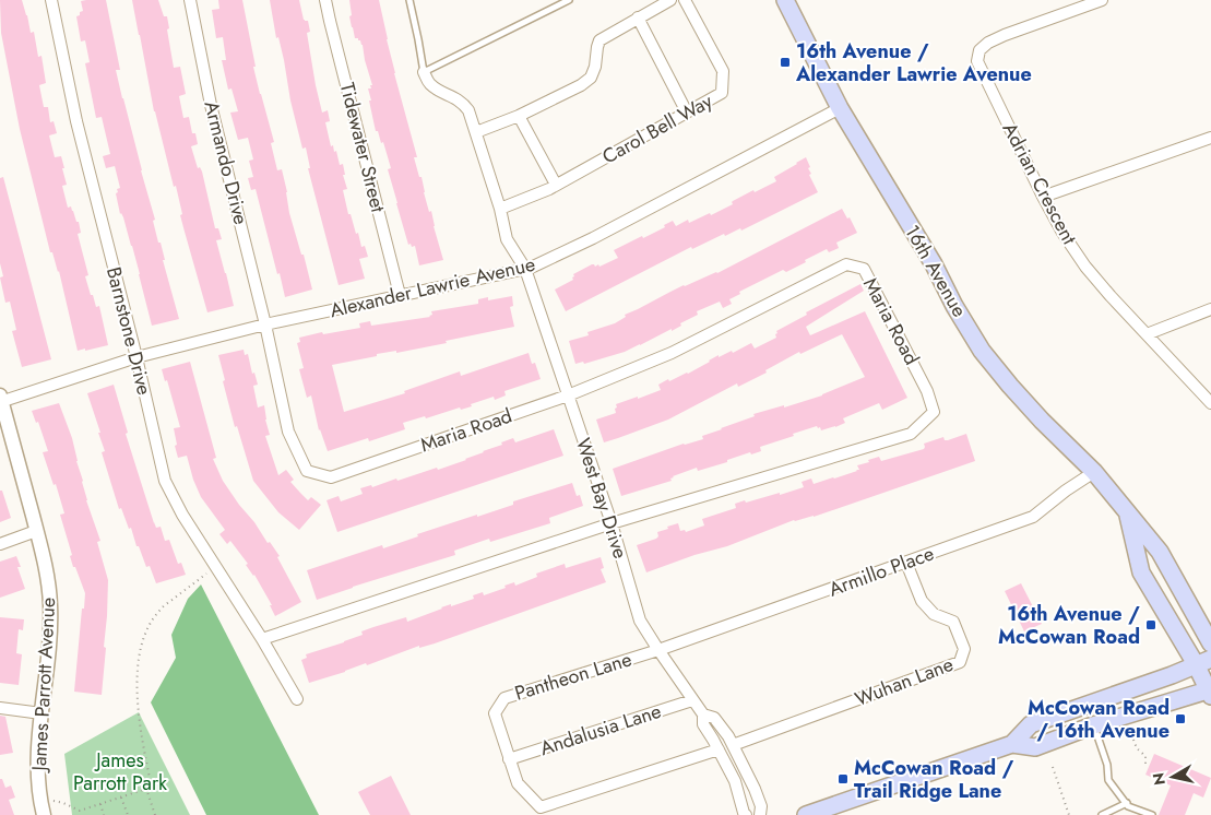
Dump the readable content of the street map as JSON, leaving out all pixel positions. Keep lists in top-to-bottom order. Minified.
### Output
{"streets":{"main road":["16th Avenue"],"street":["Carol Bell Way","Tidewater Street","Armando Drive","Adrian Crescent","Alexander Lawrie Avenue","Maria Road","Barnstone Drive","West Bay Drive","Armillo Place","Pantheon Lane","Wuhan Lane","James Parrott Avenue","Andalusia Lane"]},"crossings":[["Carol Bell Way","West Bay Drive"],["Tidewater Street","Alexander Lawrie Avenue"],["Armando Drive","Alexander Lawrie Avenue"],["Armando Drive","Maria Road"],["16th Avenue","Alexander Lawrie Avenue"],["16th Avenue","Armillo Place"],["Alexander Lawrie Avenue","Maria Road"],["Alexander Lawrie Avenue","Barnstone Drive"],["Alexander Lawrie Avenue","West Bay Drive"],["Alexander Lawrie Avenue","James Parrott Avenue"],["Maria Road","Barnstone Drive"],["Maria Road","West Bay Drive"],["West Bay Drive","Armillo Place"],["West Bay Drive","Pantheon Lane"],["West Bay Drive","Wuhan Lane"],["West Bay Drive","Andalusia Lane"],["Armillo Place","Pantheon Lane"],["Armillo Place","Wuhan Lane"],["Pantheon Lane","Andalusia Lane"]],"parks":["James Parrott Park"],"places":{"transit":["16th Avenue / Alexander Lawrie Avenue","16th Avenue / McCowan Road","McCowan Road / 16th Avenue","McCowan Road / Trail Ridge Lane"]},"north":"left"}
